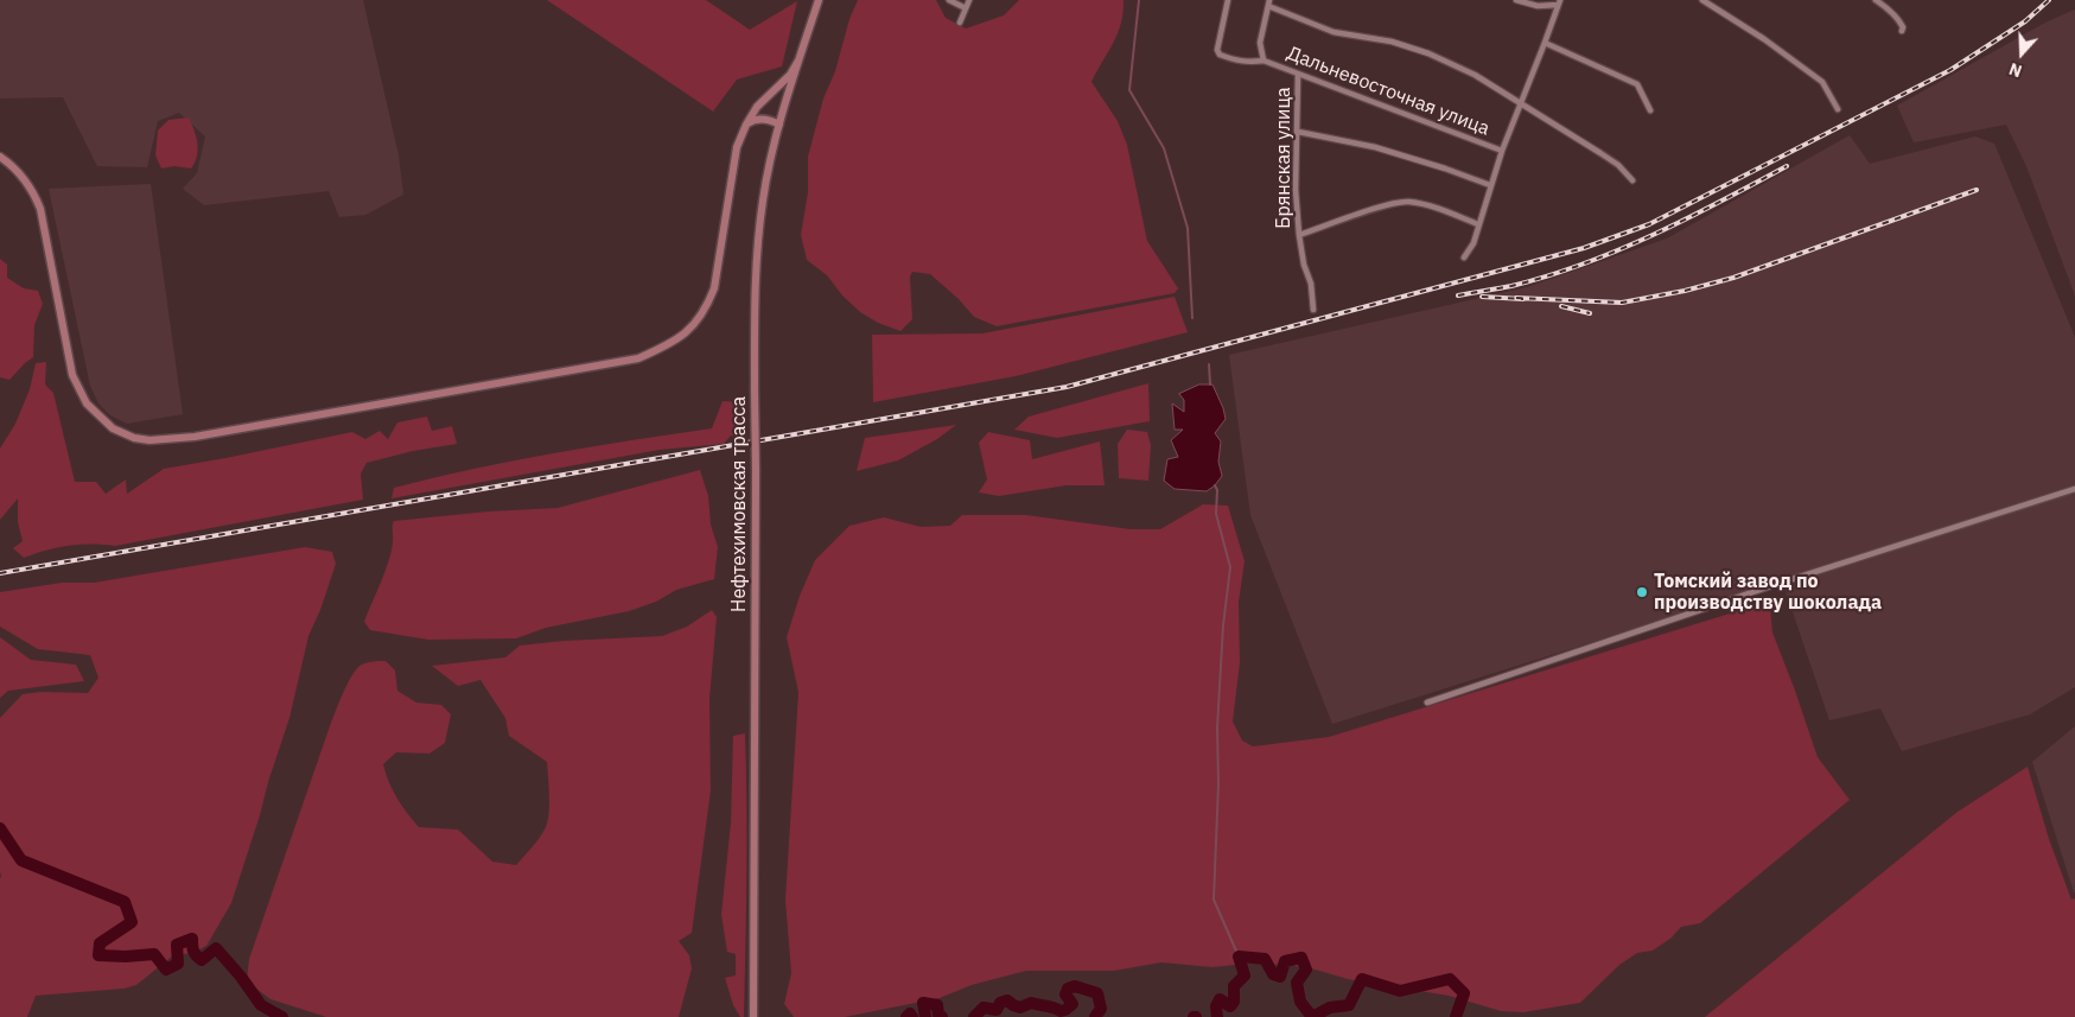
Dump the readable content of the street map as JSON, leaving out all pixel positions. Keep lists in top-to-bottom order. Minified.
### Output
{"streets":{"street":["Дальневосточная улица","Брянская улица","Нефтехимовская трасса"]},"crossings":[["Дальневосточная улица","Брянская улица"]],"places":["Томский завод по производству шоколада"],"north":"bottom"}
